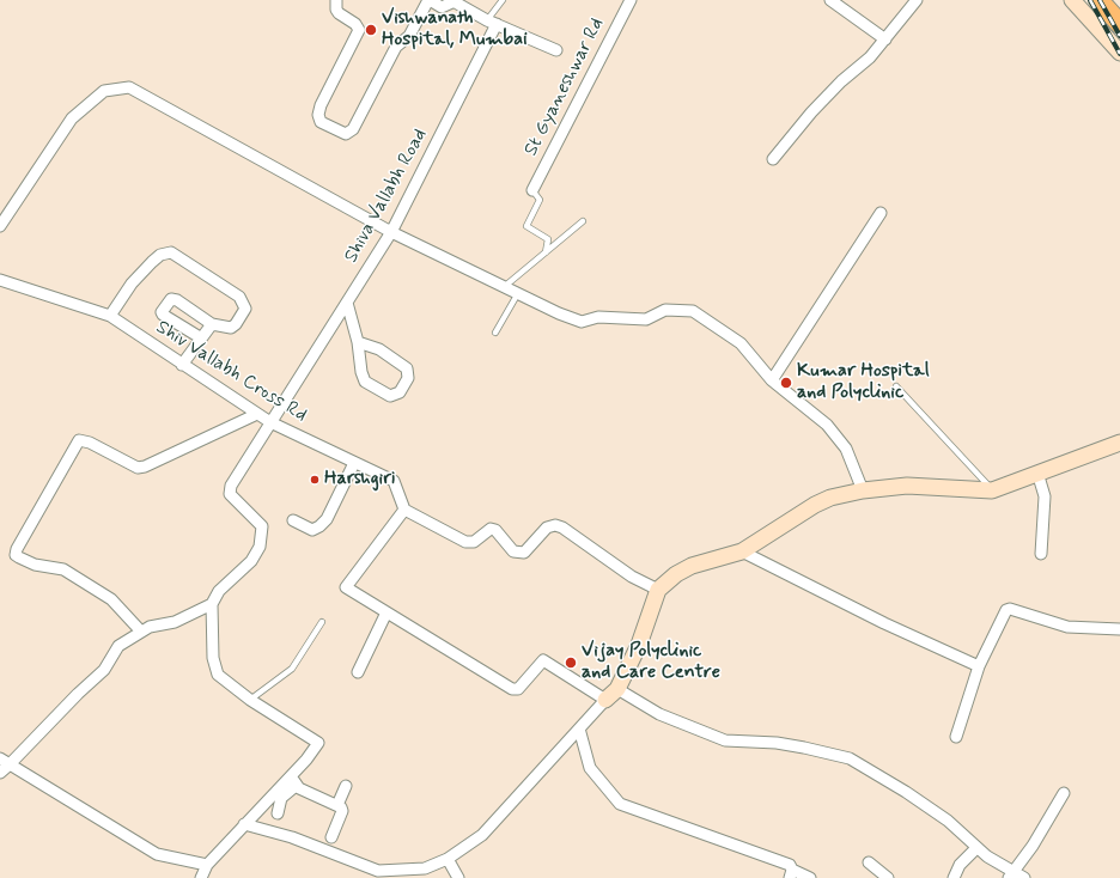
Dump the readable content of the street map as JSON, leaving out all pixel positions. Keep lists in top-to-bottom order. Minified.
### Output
{"streets":{"street":["St Gyaneshwar Rd","Shiva Vallabh Road","Shiv Vallabh Cross Rd"]},"crossings":[["Shiva Vallabh Road","Shiv Vallabh Cross Rd"]],"places":["Vishwanath Hospital, Mumbai","Kumar Hospital and Polyclinic","Harshgiri","Vijay Polyclinic and Care Centre"]}
